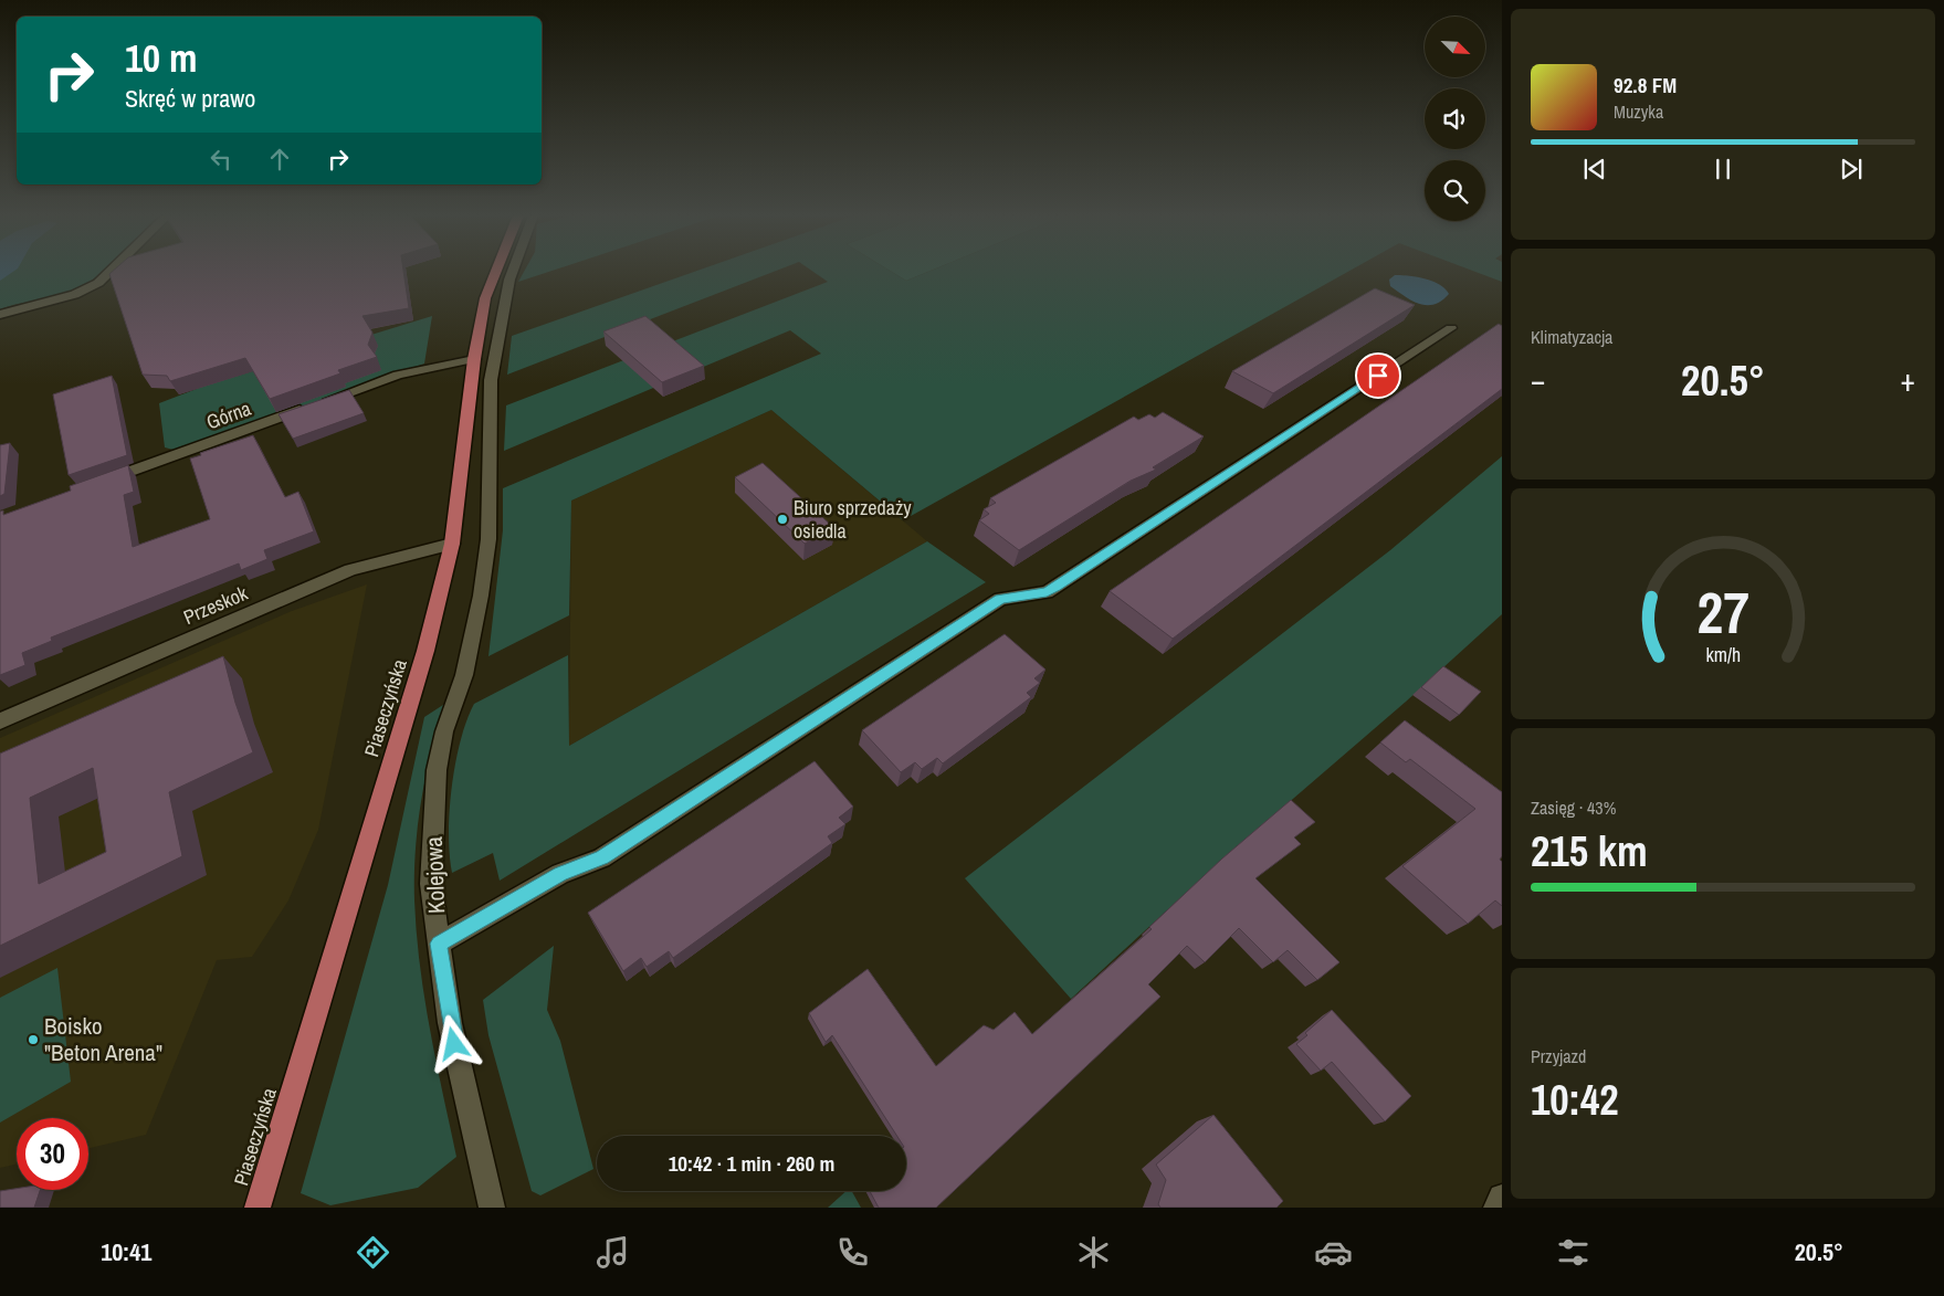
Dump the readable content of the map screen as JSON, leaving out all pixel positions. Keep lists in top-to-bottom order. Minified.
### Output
{"streets":{"main road":["Piaseczyńska"],"street":["Górna","Przeskok","Kolejowa"]},"crossings":[["Górna","Piaseczyńska"],["Przeskok","Piaseczyńska"]],"places":["Biuro sprzedaży osiedla","Boisko \"Beton Arena\""],"north":"bottom right","page":{"turn":["10 m","Skręć w prawo"],"song":["92.8 FM","Muzyka"],"tile":["Klimatyzacja",["Zasięg · 43%","215 km"],["Przyjazd","10:42"]],"heat":["−","20.5°","+"],"limit":"30","trip":"10:42 · 1 min · 260 m","tabs":["10:41","20.5°"],"gauge":["27","km/h"]}}
